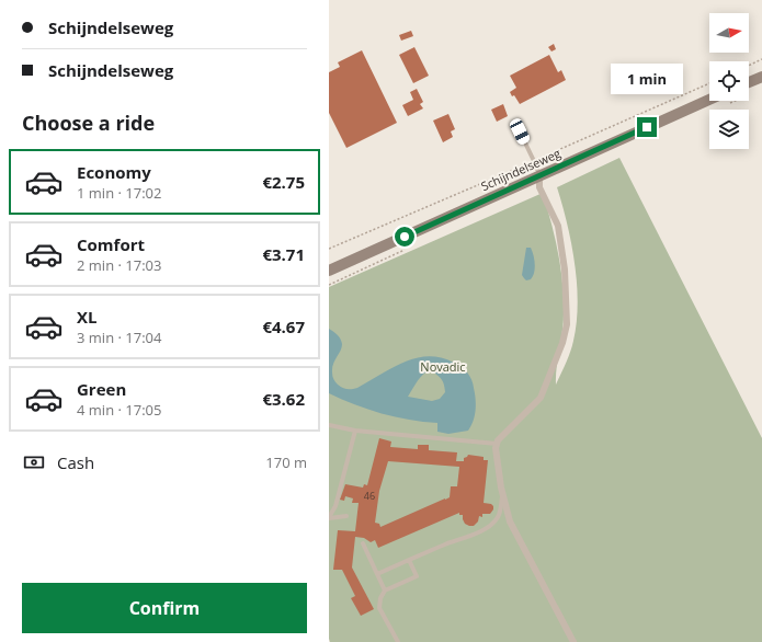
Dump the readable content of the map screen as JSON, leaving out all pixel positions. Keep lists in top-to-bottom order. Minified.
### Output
{"streets":{"main road":["Schijndelseweg"]},"parks":["Novadic"],"house_numbers":["46"],"north":"right","page":{"banner":["Schijndelseweg","Schijndelseweg"],"bubble":"1 min","heading":"Choose a ride","list":[{"name":"Economy","note":"1 min · 17:02","value":"€2.75"},{"name":"Comfort","note":"2 min · 17:03","value":"€3.71"},{"name":"XL","note":"3 min · 17:04","value":"€4.67"},{"name":"Green","note":"4 min · 17:05","value":"€3.62"}],"pay":["Cash","170 m"],"buttons":"Confirm"}}
